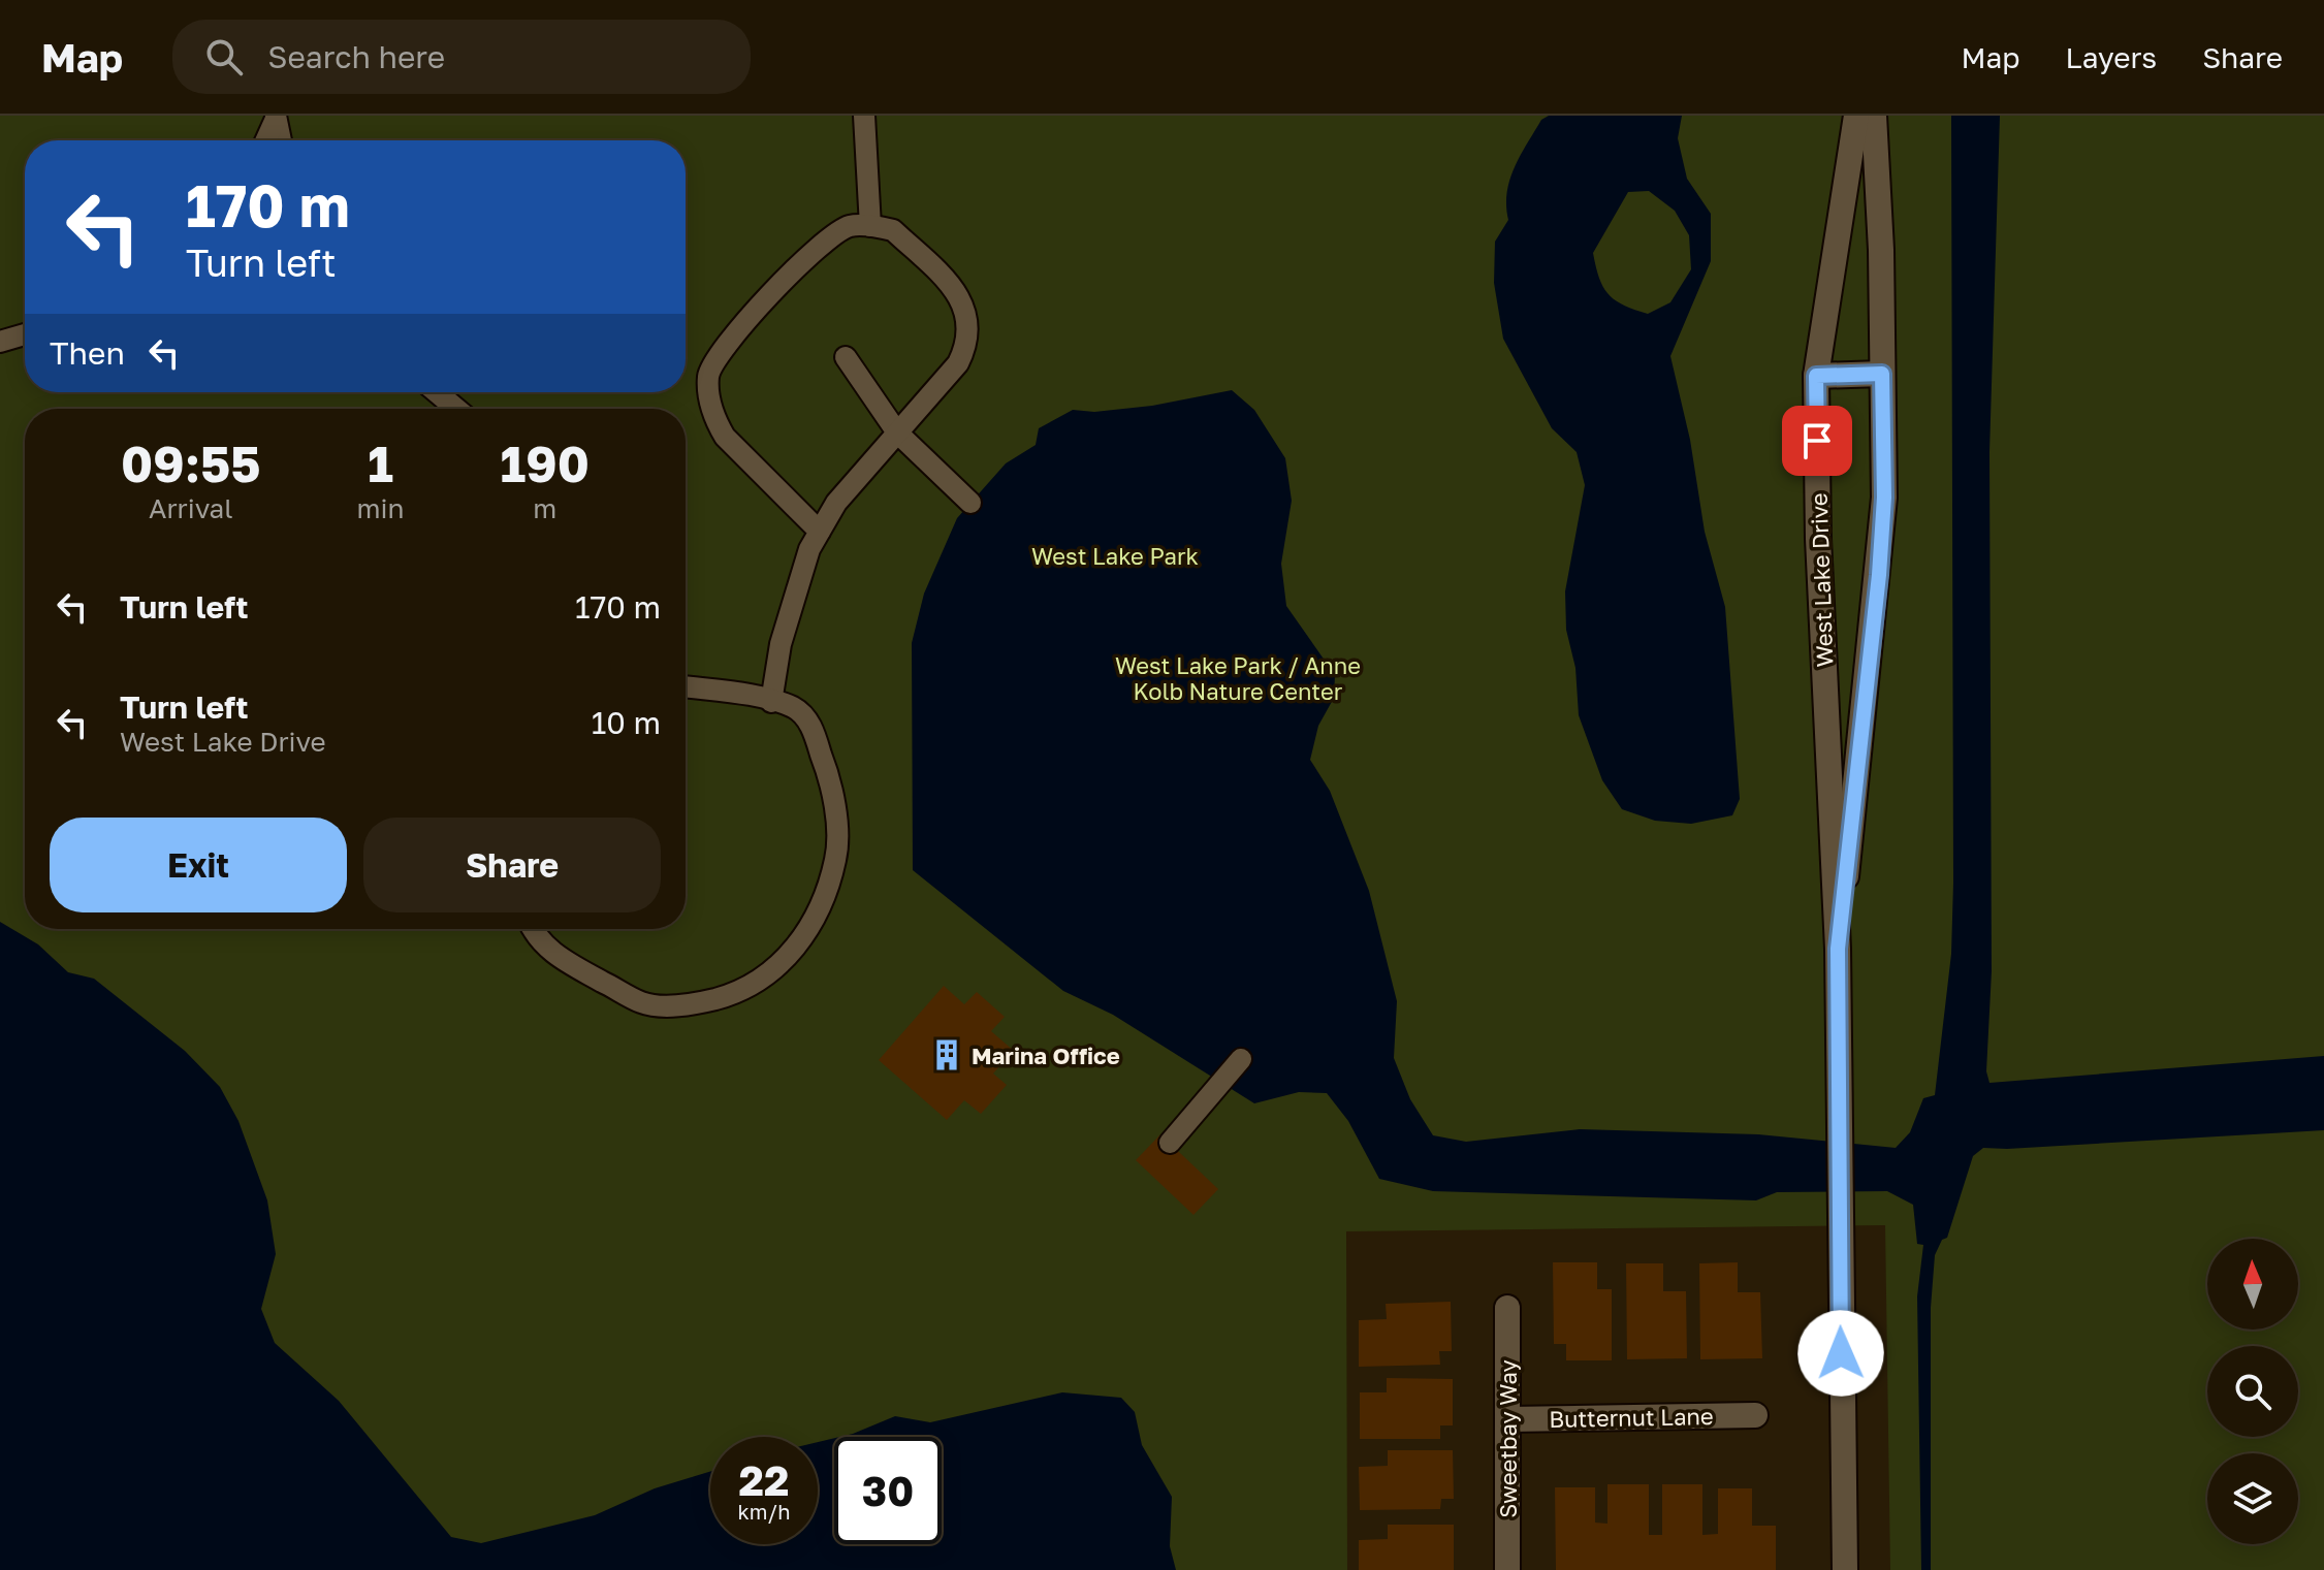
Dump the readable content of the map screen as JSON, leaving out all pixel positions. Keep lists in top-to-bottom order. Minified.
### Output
{"streets":{"street":["West Lake Drive","Butternut Lane","Sweetbay Way"]},"crossings":[["Butternut Lane","Sweetbay Way"]],"parks":["West Lake Park","West Lake Park / Anne Kolb Nature Center"],"places":{"building":["Marina Office"]},"north":"top","page":{"header":"Map","search":"Search here","nav":["Map","Layers","Share"],"turn":["170 m","Turn left"],"then":"Then","eta":["09:55","Arrival","1","min","190","m"],"list":[{"name":"Turn left","value":"170 m"},{"name":"Turn left","note":"West Lake Drive","value":"10 m"}],"buttons":["Exit","Share"],"speed":"22 km/h","limit":"30"}}
